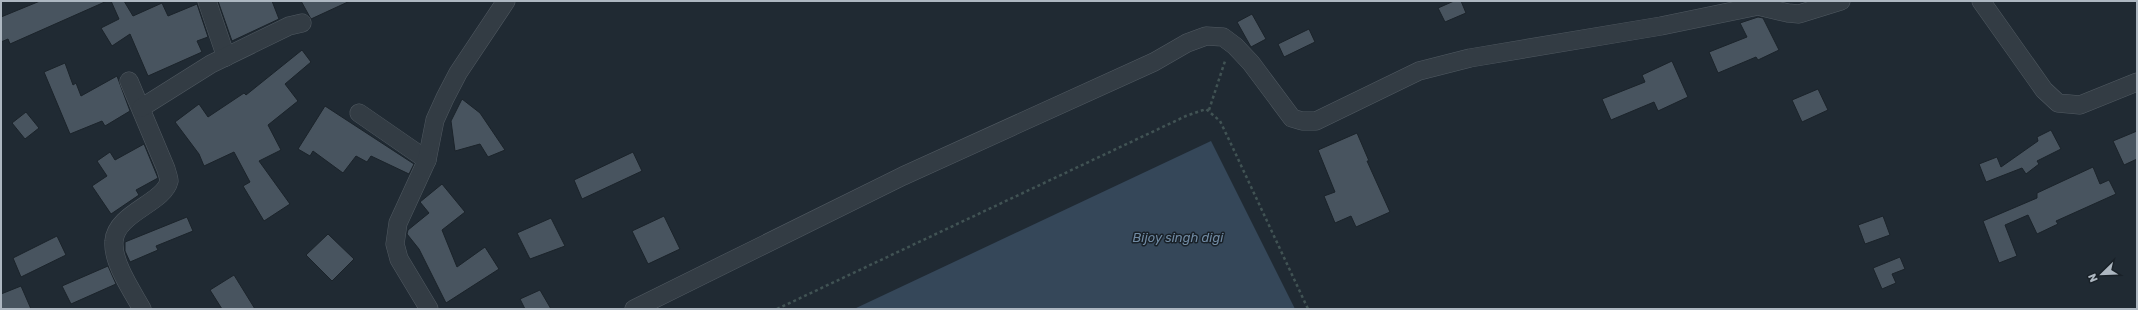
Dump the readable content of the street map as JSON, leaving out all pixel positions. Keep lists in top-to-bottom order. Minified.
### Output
{"water":["Bijoy singh digi"],"north":"bottom left"}
